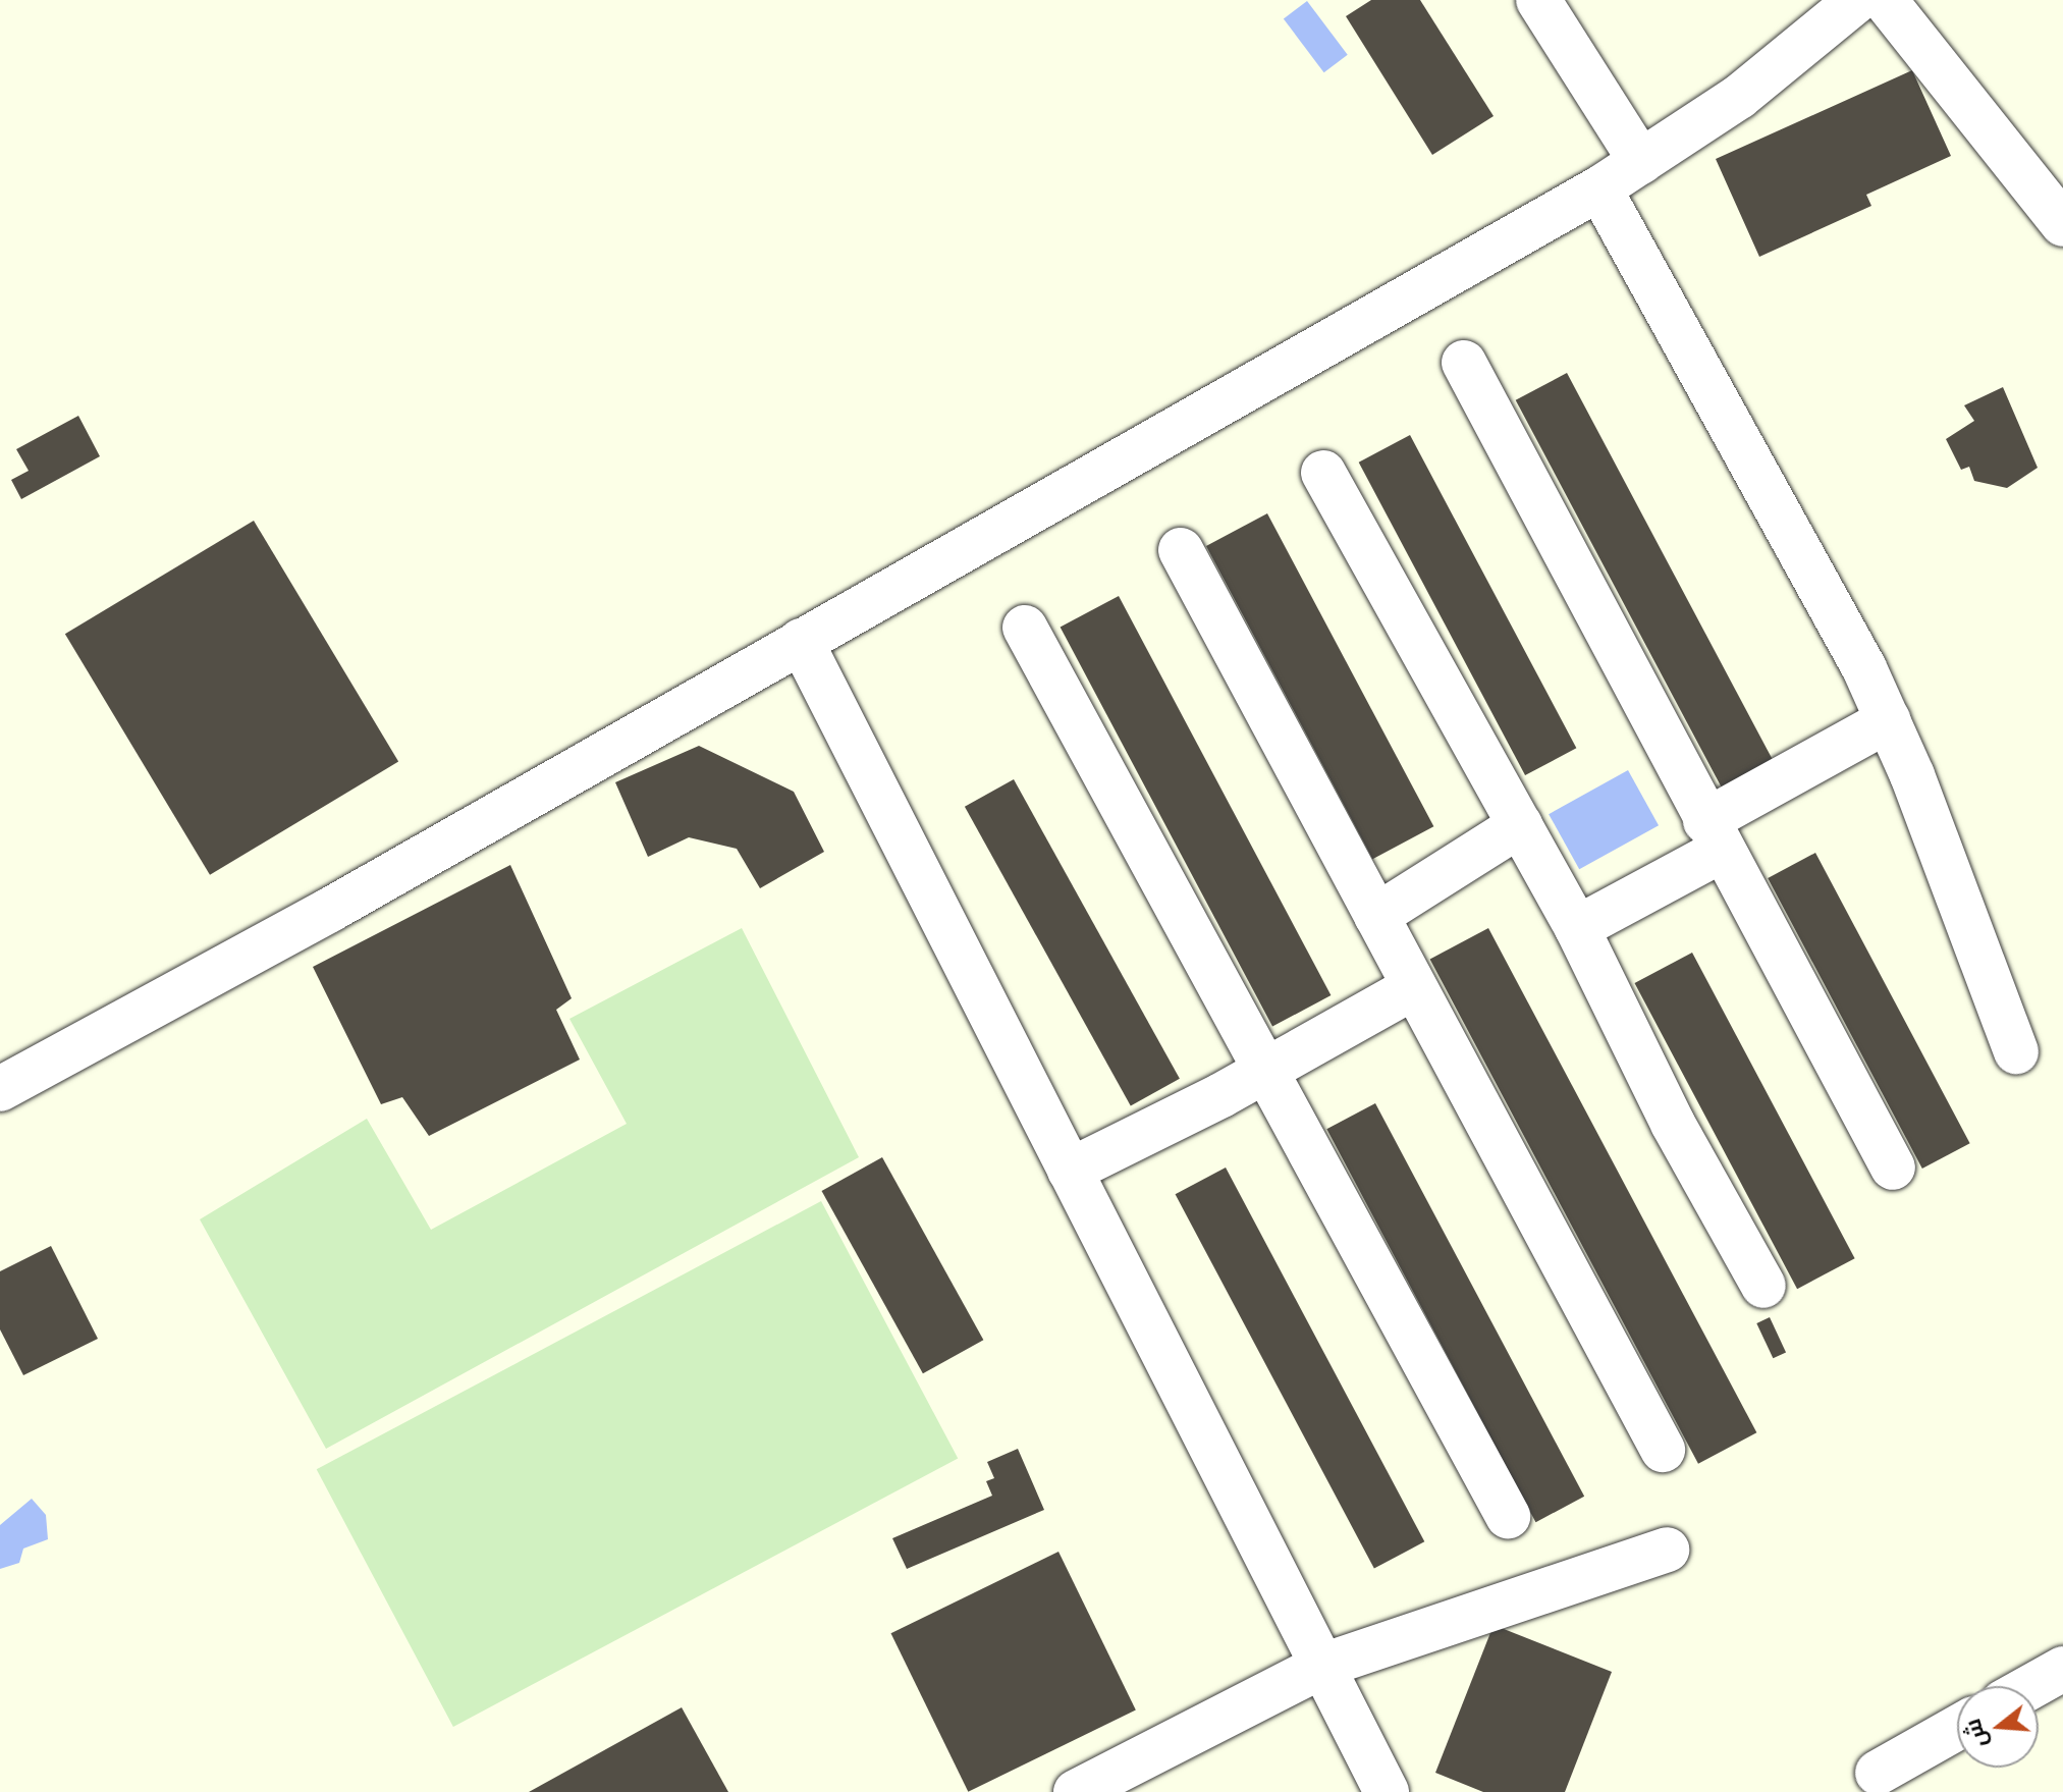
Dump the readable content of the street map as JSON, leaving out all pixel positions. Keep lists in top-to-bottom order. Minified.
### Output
{"north":"left"}
